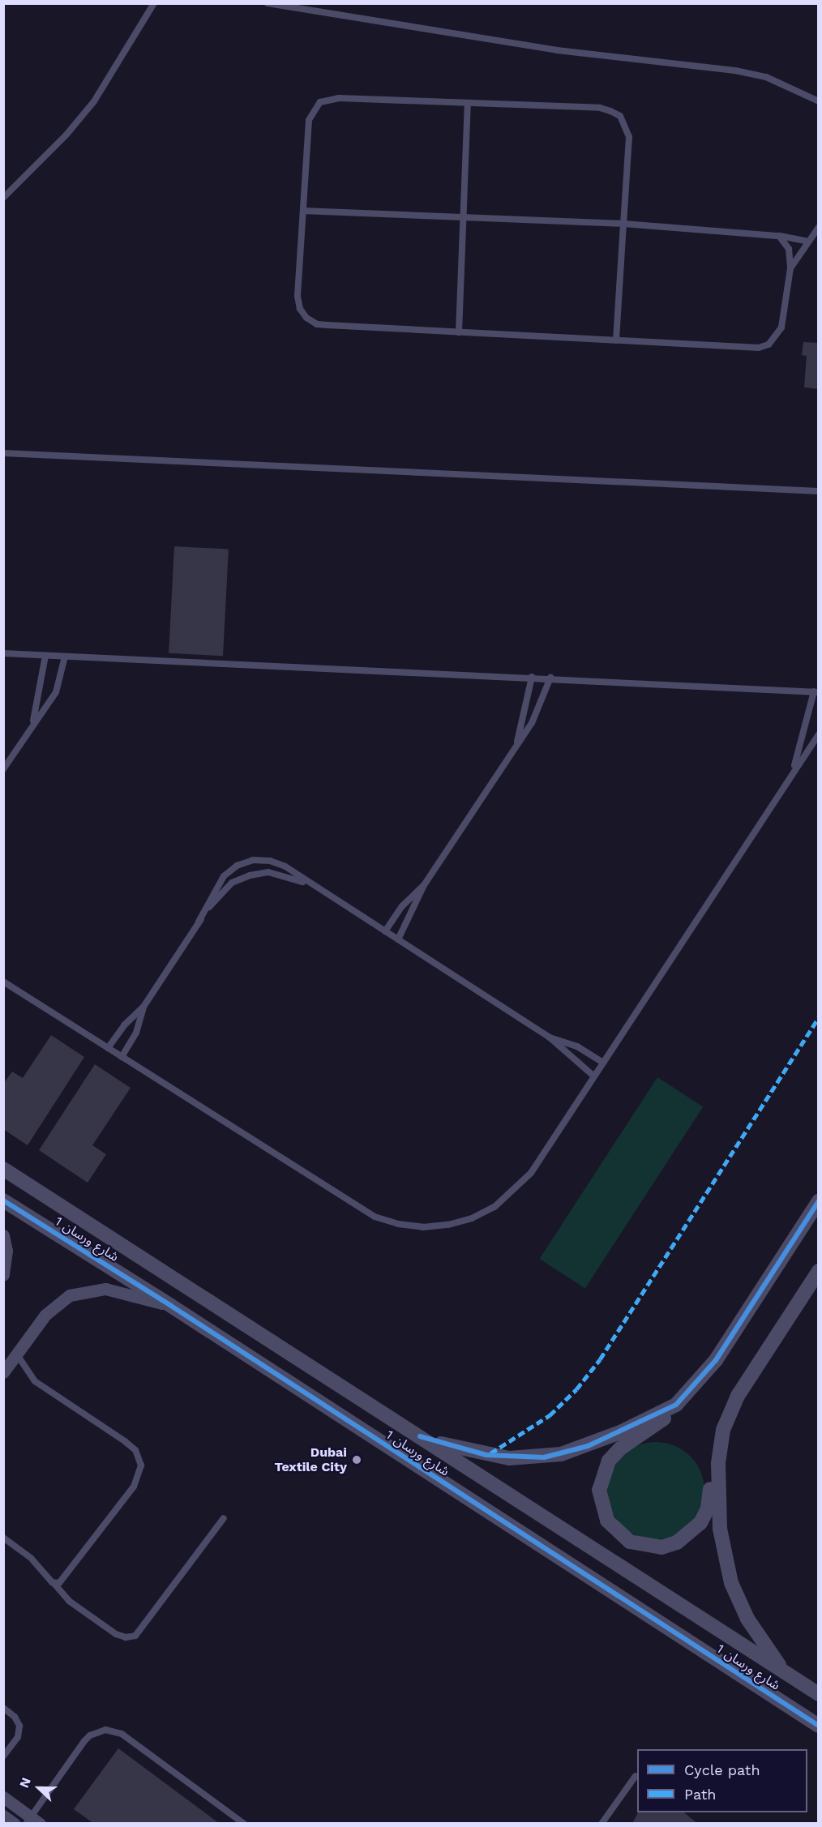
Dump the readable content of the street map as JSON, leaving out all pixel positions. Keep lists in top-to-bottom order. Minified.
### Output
{"streets":{"street":["شارع ورسان 1"]},"places":["Dubai Textile City"],"legend":["Cycle path","Path"],"north":"left"}
